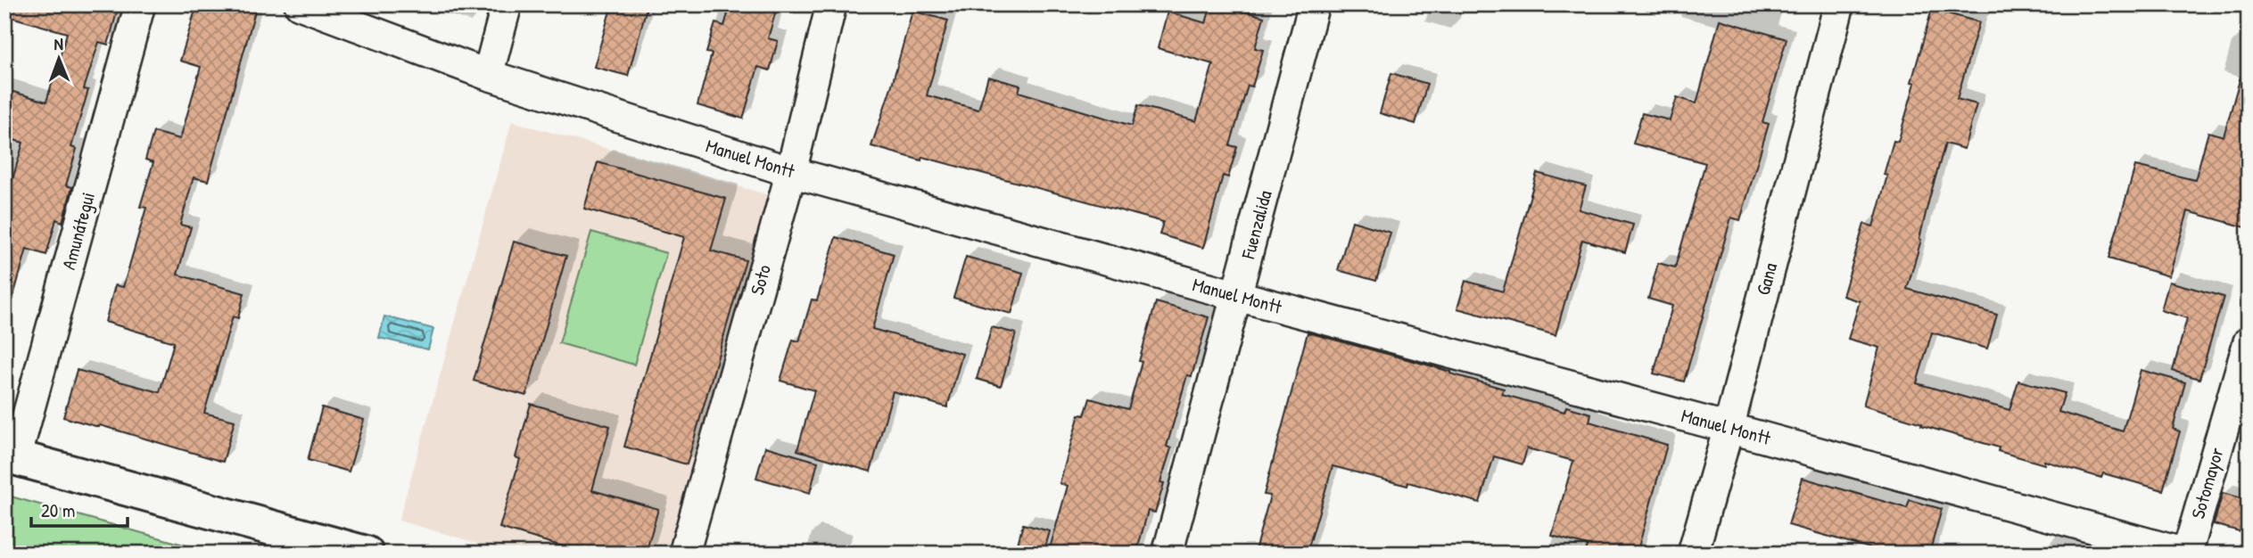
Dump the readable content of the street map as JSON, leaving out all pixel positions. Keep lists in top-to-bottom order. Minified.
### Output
{"streets":{"street":["Manuel Montt","Fuenzalida","Amunátegui","Gana","Soto","Sotomayor"]},"crossings":[["Manuel Montt","Fuenzalida"],["Manuel Montt","Gana"],["Manuel Montt","Soto"],["Manuel Montt","Sotomayor"]],"scale_bar":"20 m","north":"top"}
